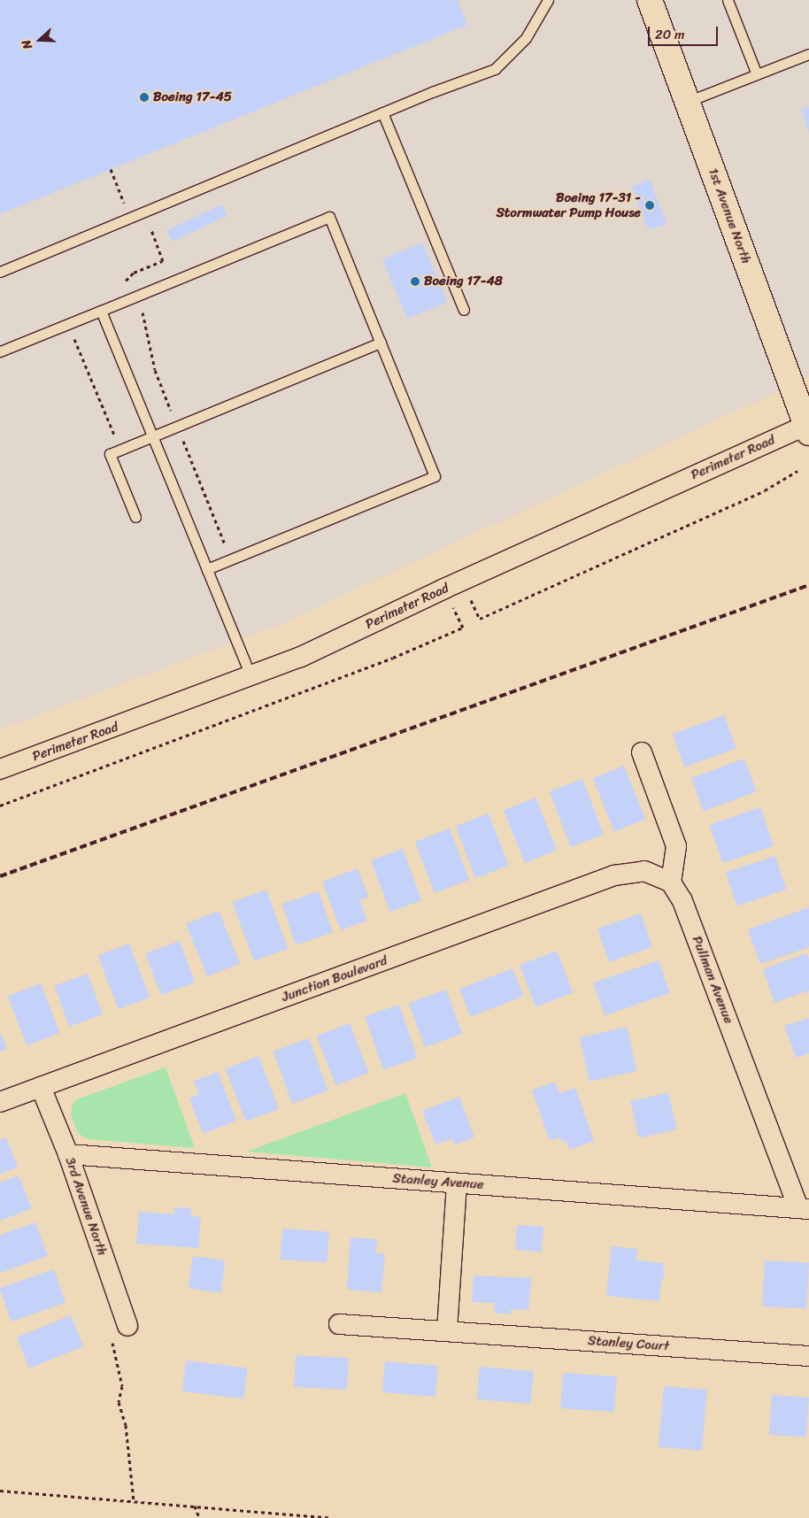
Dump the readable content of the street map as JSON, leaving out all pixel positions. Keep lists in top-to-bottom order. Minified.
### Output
{"streets":{"street":["1st Avenue North","Perimeter Road","Junction Boulevard","Pullman Avenue","Stanley Avenue","3rd Avenue North","Stanley Court"]},"crossings":[["1st Avenue North","Perimeter Road"],["Junction Boulevard","Pullman Avenue"],["Junction Boulevard","3rd Avenue North"],["Pullman Avenue","Stanley Avenue"],["Stanley Avenue","3rd Avenue North"]],"places":["Boeing 17-45","Boeing 17-31 - Stormwater Pump House","Boeing 17-48"],"scale_bar":"20 m","north":"left"}
